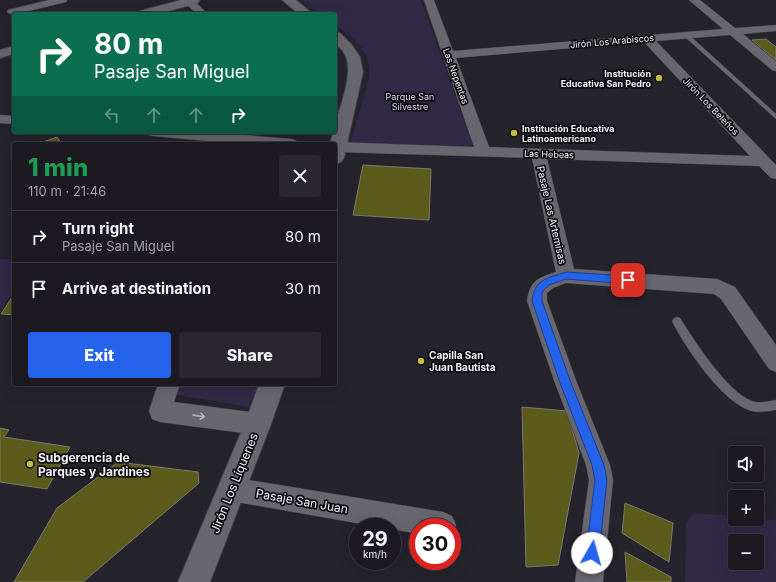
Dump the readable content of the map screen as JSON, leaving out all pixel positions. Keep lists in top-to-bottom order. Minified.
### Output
{"streets":{"street":["Jirón Los Arabiscos","Las Nepentas","Jirón Los Beleños","Las Hebeas","Pasaje Las Artemisas","Jirón Los Líquenes","Pasaje San Juan"]},"crossings":[["Jirón Los Arabiscos","Las Nepentas"],["Jirón Los Arabiscos","Jirón Los Beleños"],["Las Nepentas","Las Hebeas"],["Jirón Los Beleños","Las Hebeas"],["Las Hebeas","Pasaje Las Artemisas"],["Jirón Los Líquenes","Pasaje San Juan"]],"parks":["Parque San Silvestre"],"places":["Institución Educativa San Pedro","Institución Educativa Latinoamericano","Capilla San Juan Bautista","Subgerencia de Parques y Jardines"],"page":{"turn":["80 m","Pasaje San Miguel"],"heading":["1 min","110 m · 21:46"],"list":[{"name":"Turn right","note":"Pasaje San Miguel","value":"80 m"},{"name":"Arrive at destination","value":"30 m"}],"buttons":["Exit","Share"],"map_buttons":["+","−"],"speed":"29 km/h","limit":"30"}}
